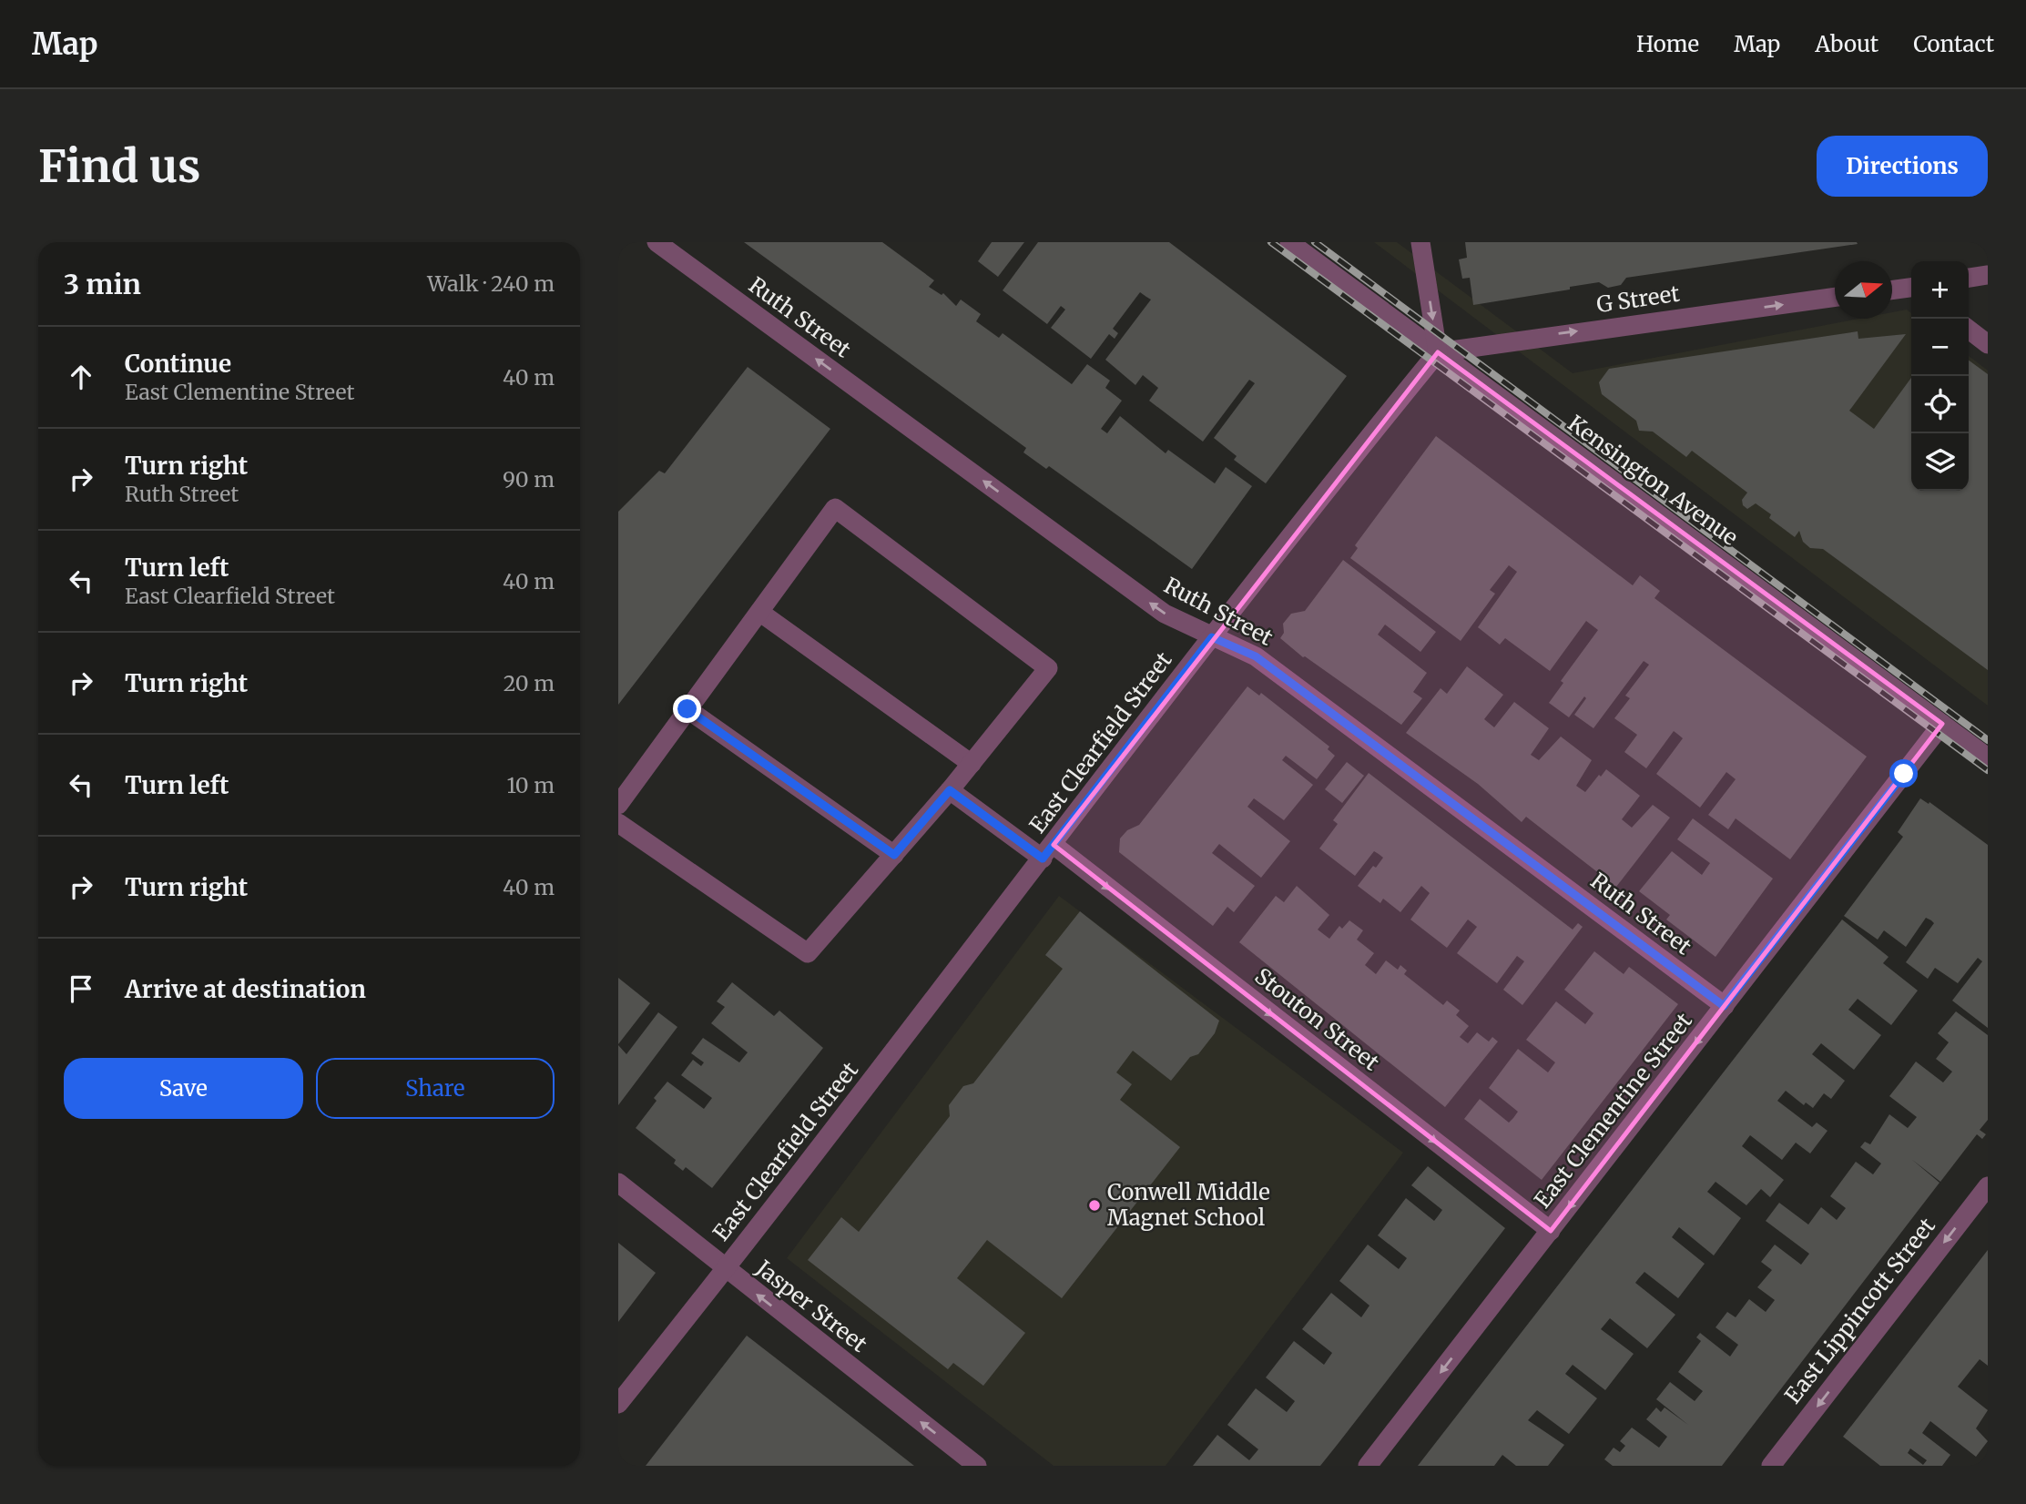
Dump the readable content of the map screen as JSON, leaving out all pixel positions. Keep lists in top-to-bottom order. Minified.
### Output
{"streets":{"street":["G Street","Ruth Street","Kensington Avenue","East Clearfield Street","Stouton Street","East Clementine Street","Jasper Street","East Lippincott Street"]},"crossings":[["G Street","Kensington Avenue"],["G Street","East Clearfield Street"],["Ruth Street","East Clearfield Street"],["Ruth Street","East Clementine Street"],["Kensington Avenue","East Clearfield Street"],["Kensington Avenue","East Clementine Street"],["East Clearfield Street","Stouton Street"],["East Clearfield Street","Jasper Street"],["Stouton Street","East Clementine Street"]],"one_way":["G Street","Ruth Street","Stouton Street","East Clementine Street","Jasper Street","East Lippincott Street"],"places":["Conwell Middle Magnet School"],"north":"right","page":{"header":"Map","nav":["Home","Map","About","Contact"],"buttons":["Directions",["Save","Share"]],"title":"Find us","heading":["3 min","Walk · 240 m"],"map_buttons":["+","−"],"list":[["Continue","East Clementine Street","40 m"],["Turn right","Ruth Street","90 m"],["Turn left","East Clearfield Street","40 m"],["Turn right","20 m"],["Turn left","10 m"],["Turn right","40 m"],"Arrive at destination"]}}
